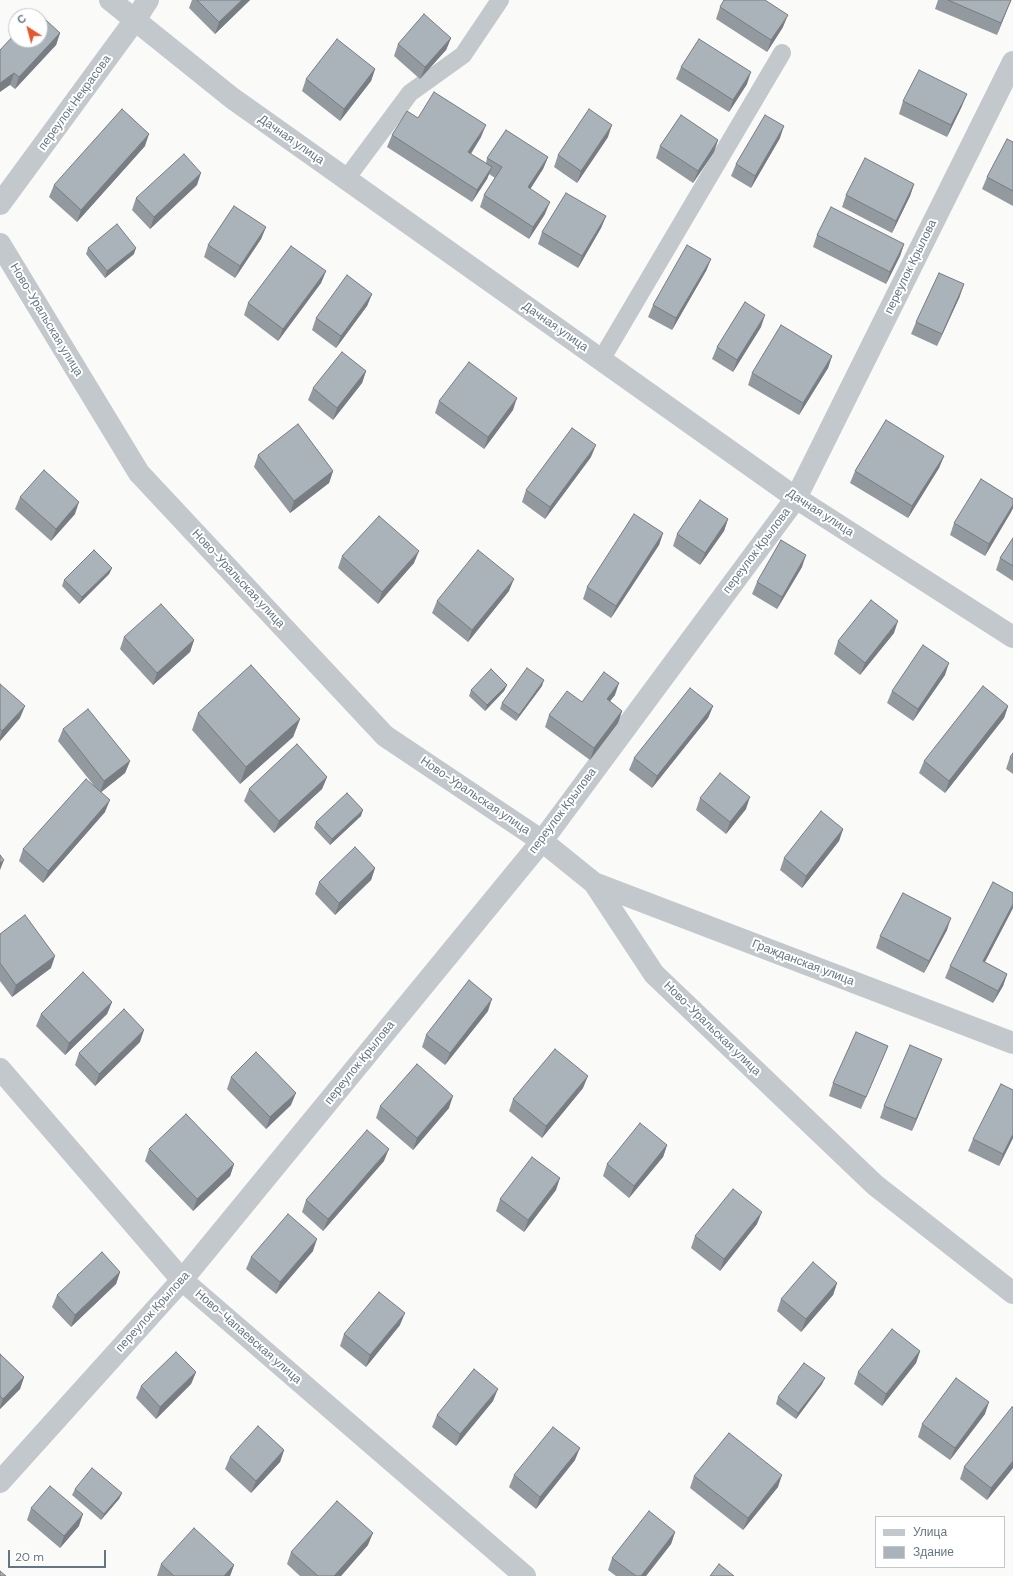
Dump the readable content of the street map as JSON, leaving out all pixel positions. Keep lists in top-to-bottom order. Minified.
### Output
{"streets":{"street":["переулок Некрасова","Дачная улица","переулок Крылова","Ново-Уральская улица","Гражданская улица","Ново-Чапаевская улица"]},"crossings":[["переулок Некрасова","Дачная улица"],["Дачная улица","переулок Крылова"],["переулок Крылова","Ново-Уральская улица"],["переулок Крылова","Ново-Чапаевская улица"],["Ново-Уральская улица","Гражданская улица"]],"legend":["Улица","Здание"],"scale_bar":"20 m","north":"top left"}
